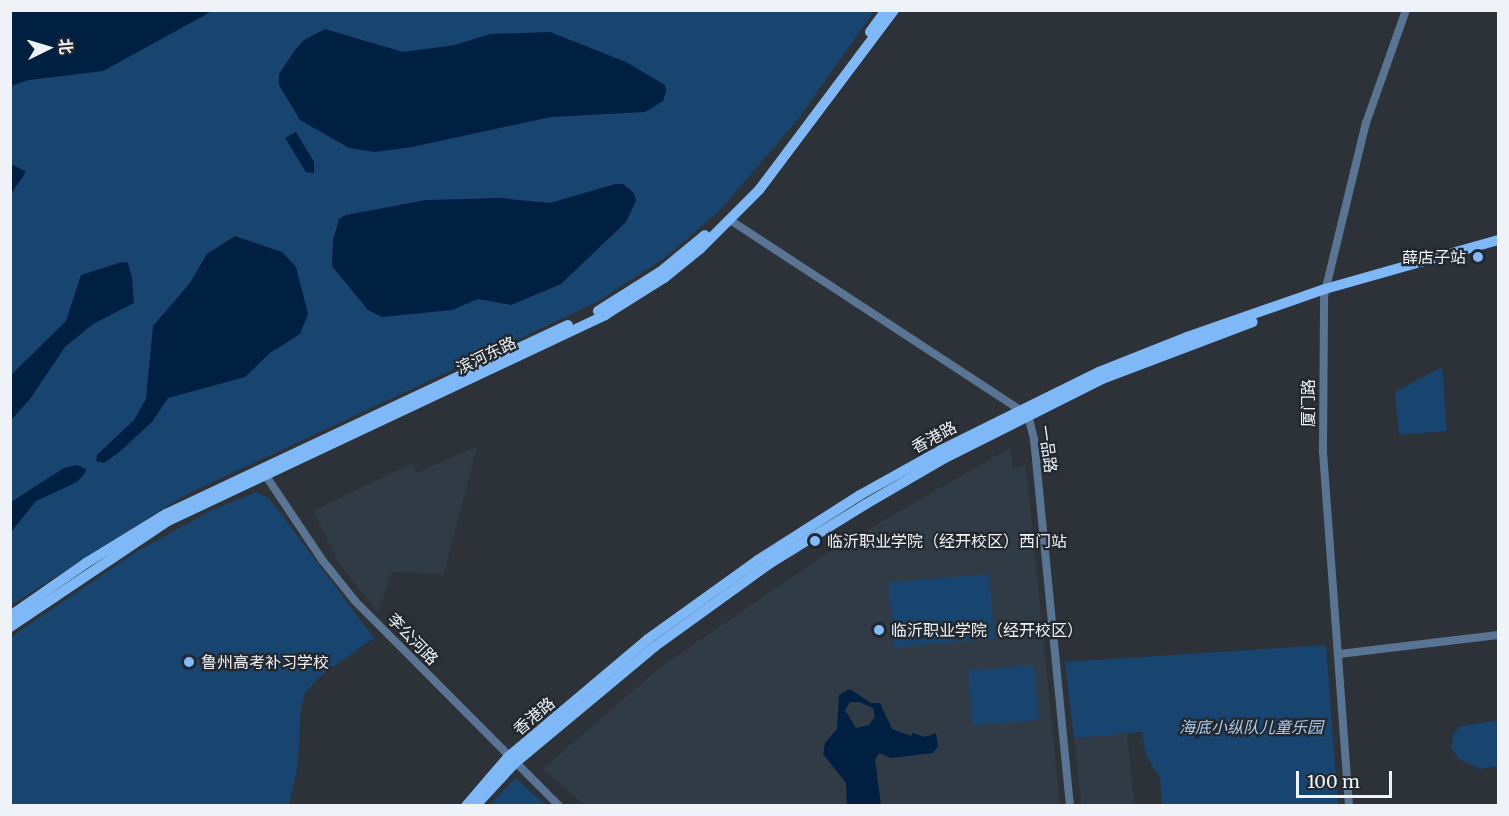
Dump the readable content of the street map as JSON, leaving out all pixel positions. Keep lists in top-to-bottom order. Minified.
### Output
{"streets":{"main road":["滨河东路","香港路"],"street":["厦门路","一品路","李公河路"]},"crossings":[["滨河东路","一品路"],["滨河东路","李公河路"],["厦门路","香港路"],["香港路","一品路"],["香港路","李公河路"]],"parks":["海底小纵队儿童乐园"],"places":["薛店子站","临沂职业学院（经开校区）西门站","临沂职业学院（经开校区）","鲁州高考补习学校"],"scale_bar":"100 m","north":"right"}
